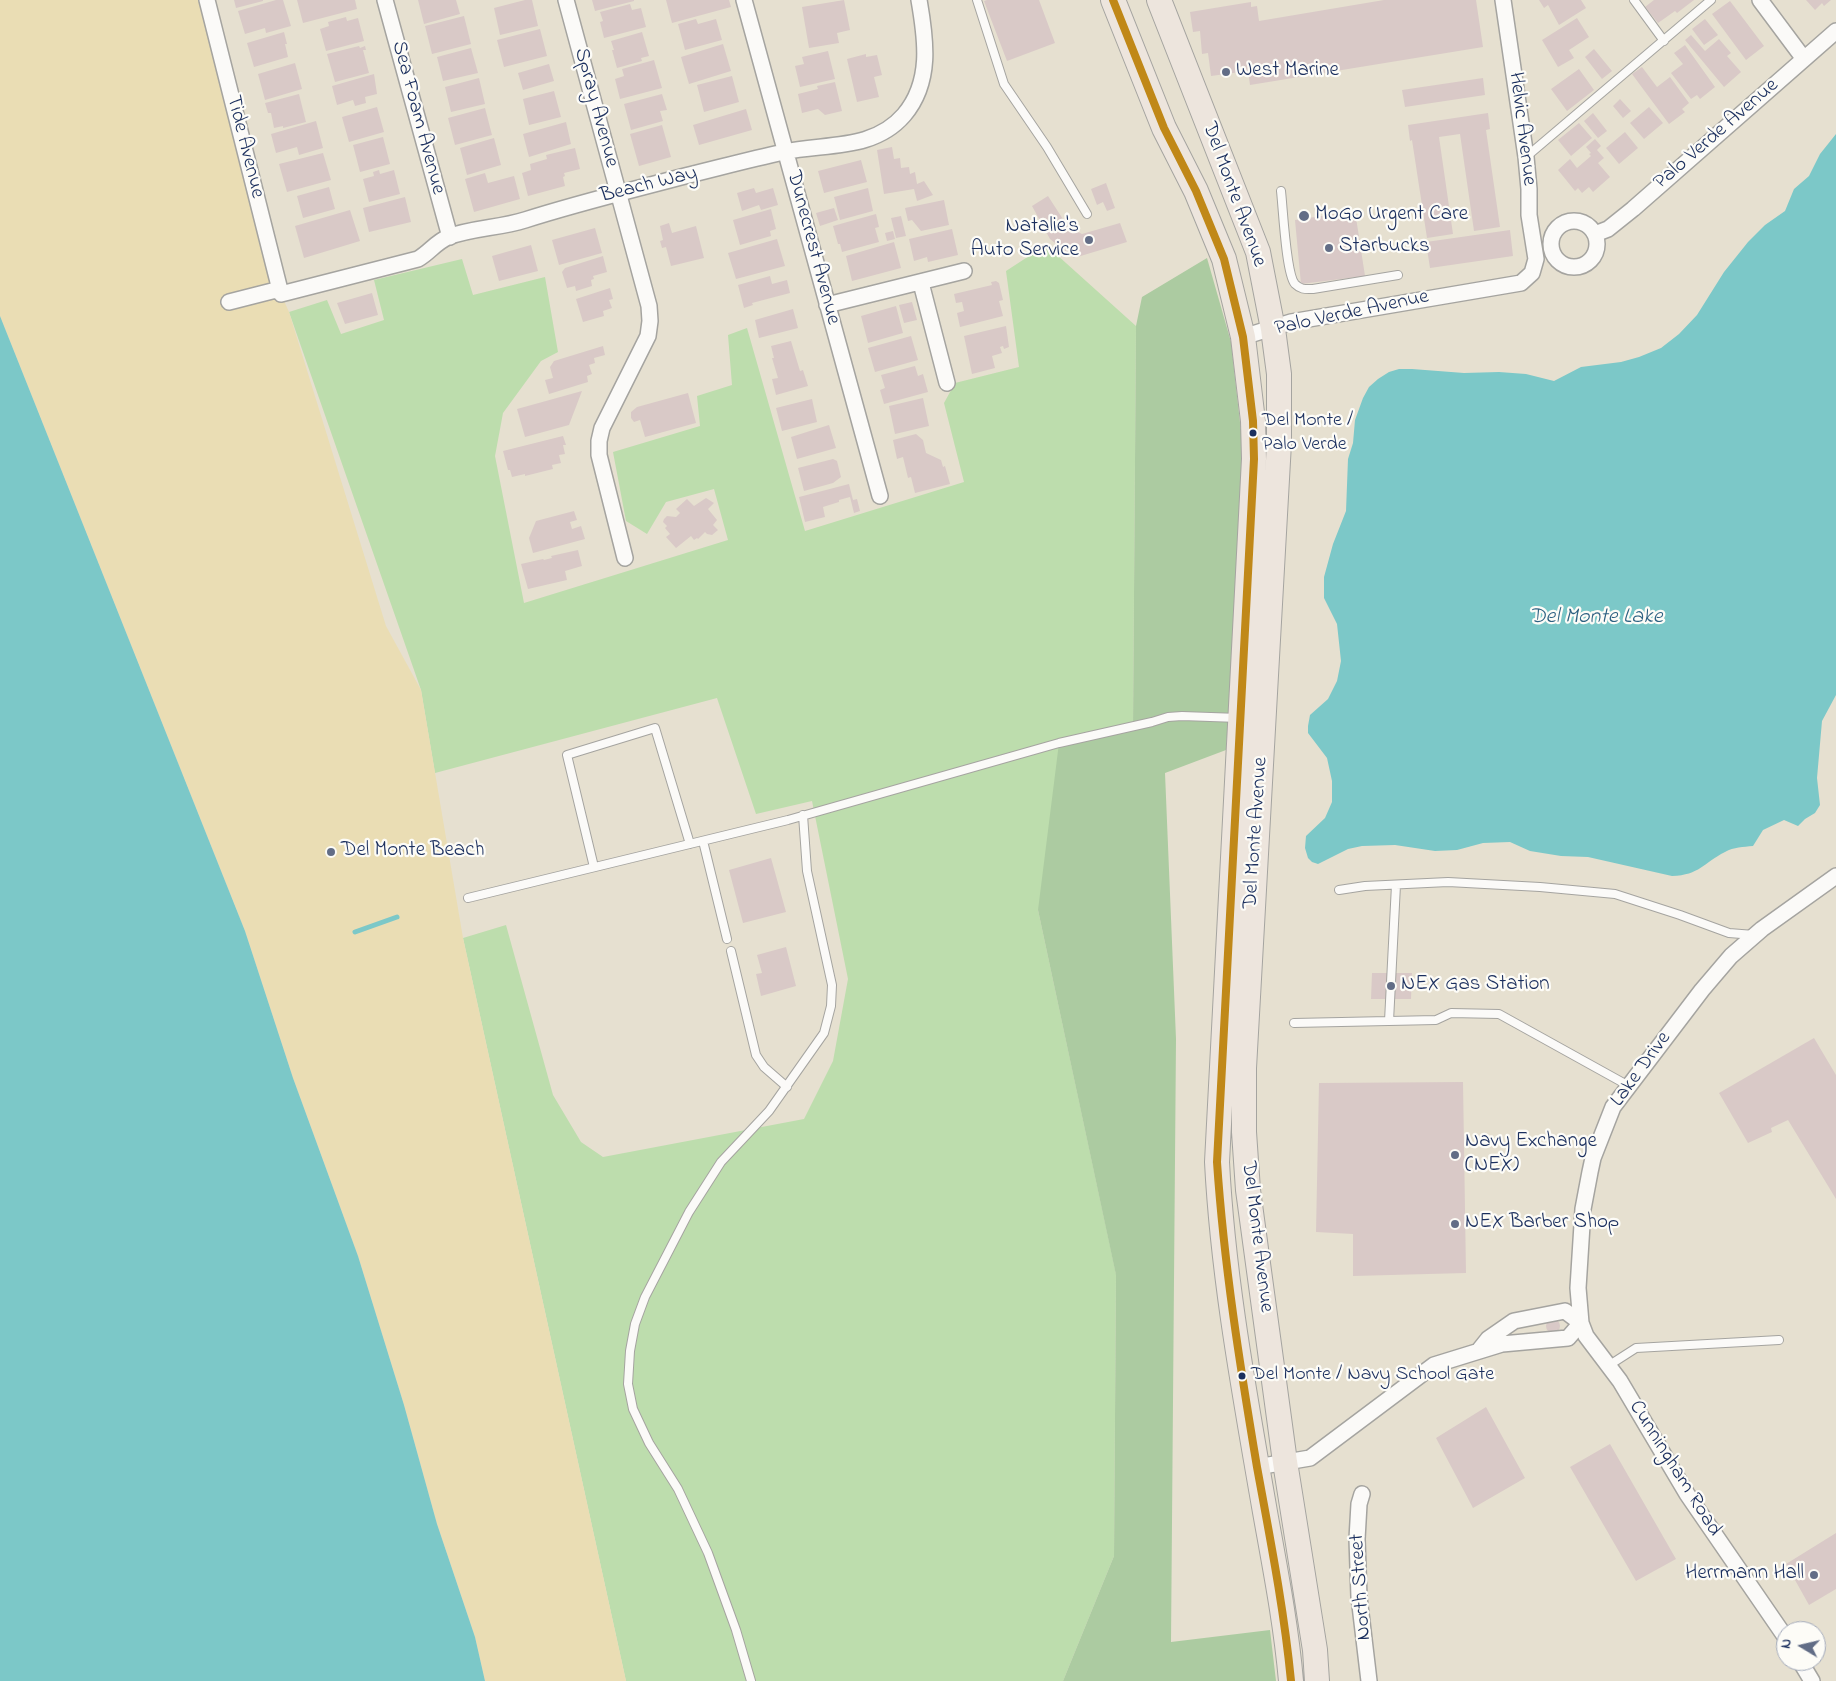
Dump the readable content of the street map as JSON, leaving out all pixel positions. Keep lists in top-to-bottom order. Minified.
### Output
{"streets":{"main road":["Del Monte Avenue"],"street":["Spray Avenue","Sea Foam Avenue","Helvic Avenue","Palo Verde Avenue","Tide Avenue","Beach Way","Dunecrest Avenue","Lake Drive","Cunningham Road","North Street"]},"crossings":[["Spray Avenue","Beach Way"],["Sea Foam Avenue","Beach Way"],["Helvic Avenue","Palo Verde Avenue"],["Palo Verde Avenue","Del Monte Avenue"],["Tide Avenue","Beach Way"],["Beach Way","Dunecrest Avenue"],["Lake Drive","Cunningham Road"]],"water":["Del Monte Lake"],"places":["West Marine","MoGo Urgent Care","Natalie's Auto Service","Starbucks","Del Monte / Palo Verde","Del Monte Beach","NEX Gas Station","Navy Exchange (NEX)","NEX Barber Shop","Del Monte / Navy School Gate","Herrmann Hall"],"north":"left"}
